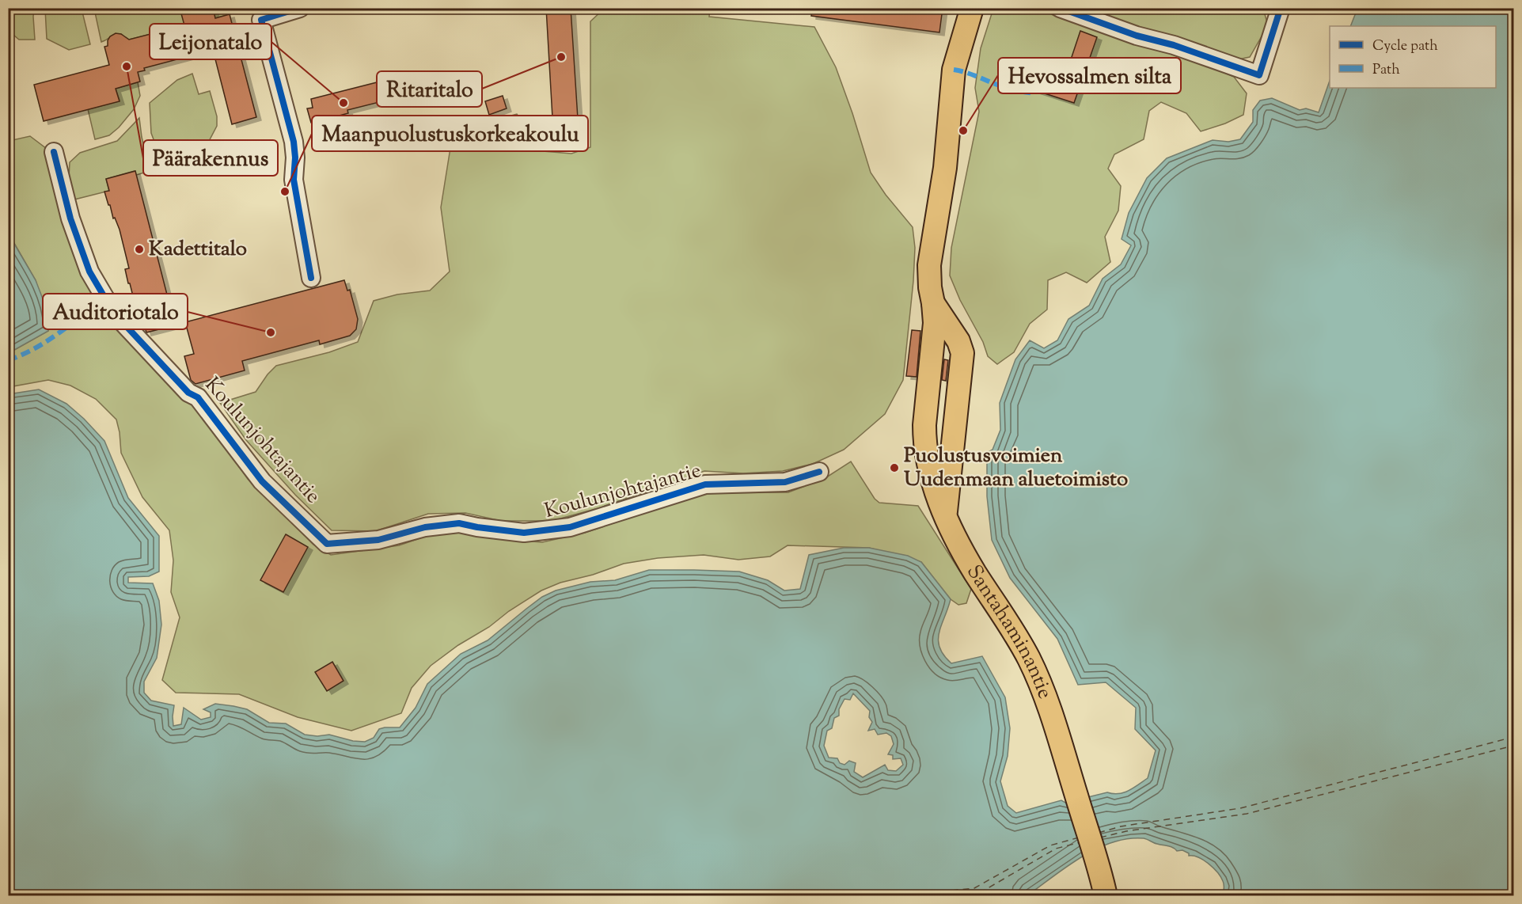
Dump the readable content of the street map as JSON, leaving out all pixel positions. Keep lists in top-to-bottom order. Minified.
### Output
{"streets":{"main road":["Santahaminantie"],"street":["Koulunjohtajantie"]},"places":["Ritaritalo","Päärakennus","Leijonatalo","Hevossalmen silta","Maanpuolustuskorkeakoulu","Kadettitalo","Auditoriotalo","Puolustusvoimien Uudenmaan aluetoimisto"],"legend":["Cycle path","Path"]}
